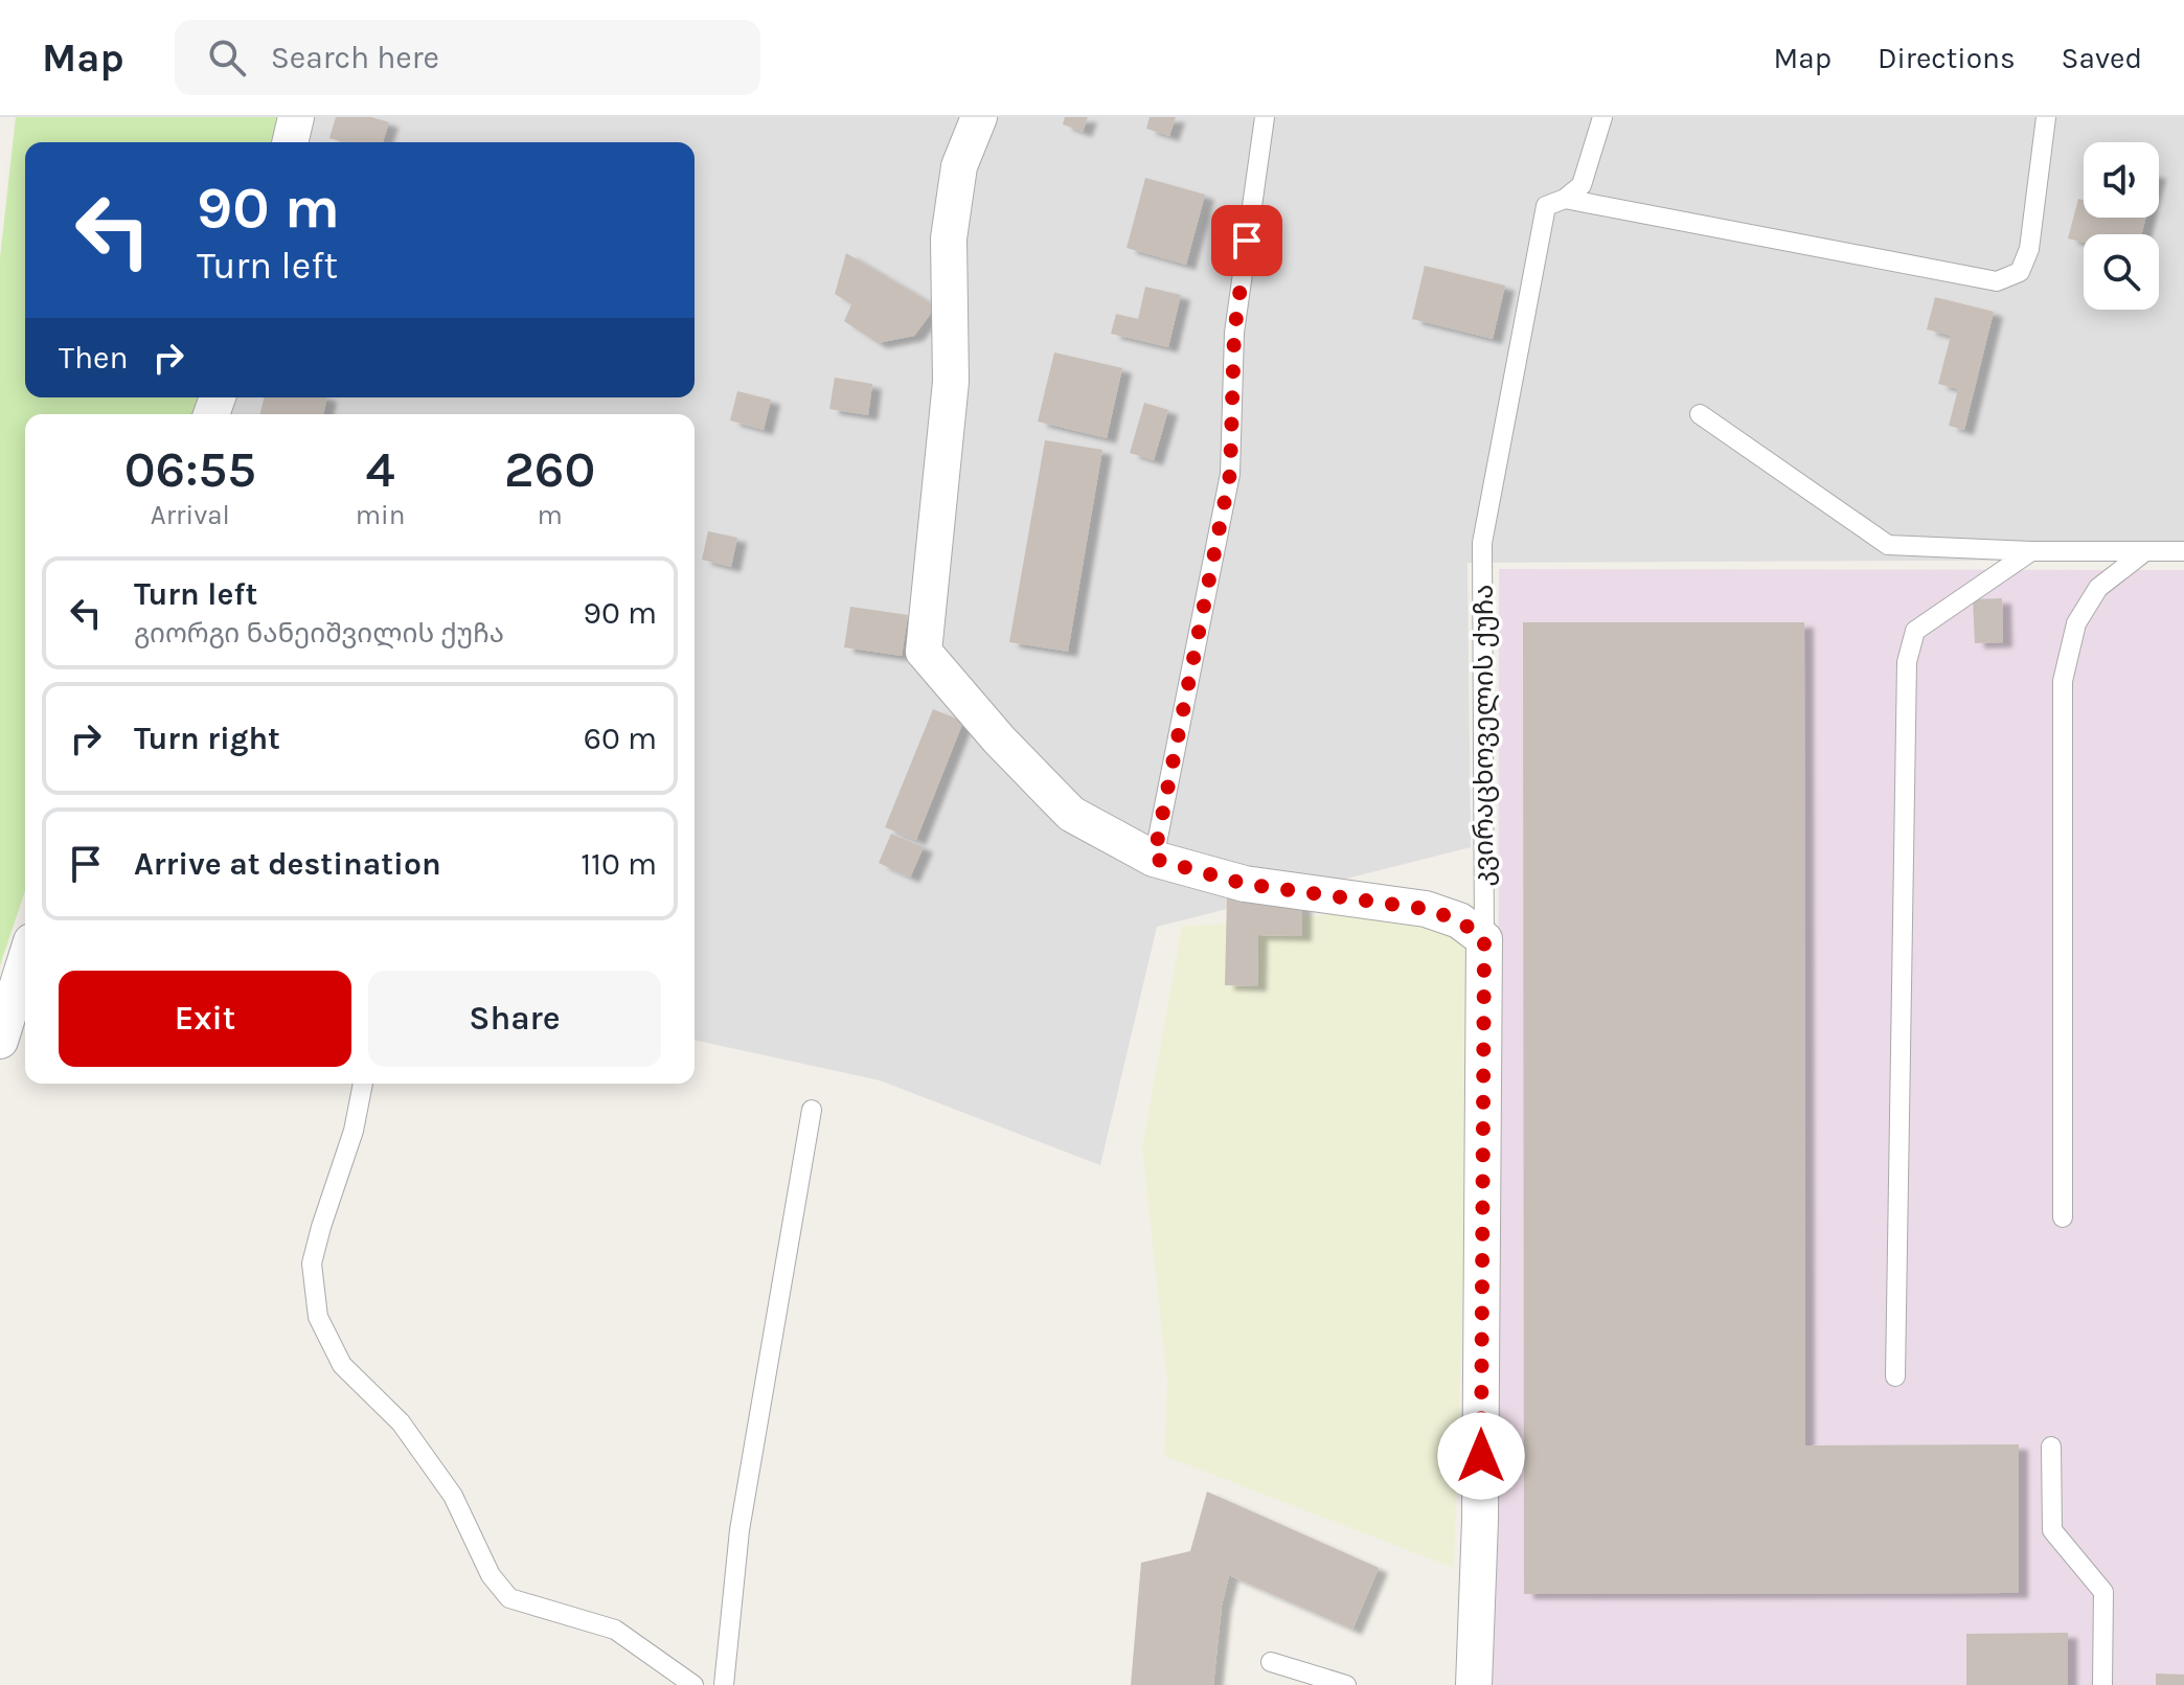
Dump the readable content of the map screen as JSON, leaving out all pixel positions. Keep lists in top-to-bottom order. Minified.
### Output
{"streets":{"street":["კვირაცხოველის ქუჩა"]},"page":{"header":"Map","search":"Search here","nav":["Map","Directions","Saved"],"turn":["90 m","Turn left"],"then":"Then","eta":["06:55","Arrival","4","min","260","m"],"list":[{"name":"Turn left","note":"გიორგი ნანეიშვილის ქუჩა","value":"90 m"},{"name":"Turn right","value":"60 m"},{"name":"Arrive at destination","value":"110 m"}],"buttons":["Exit","Share"]}}
